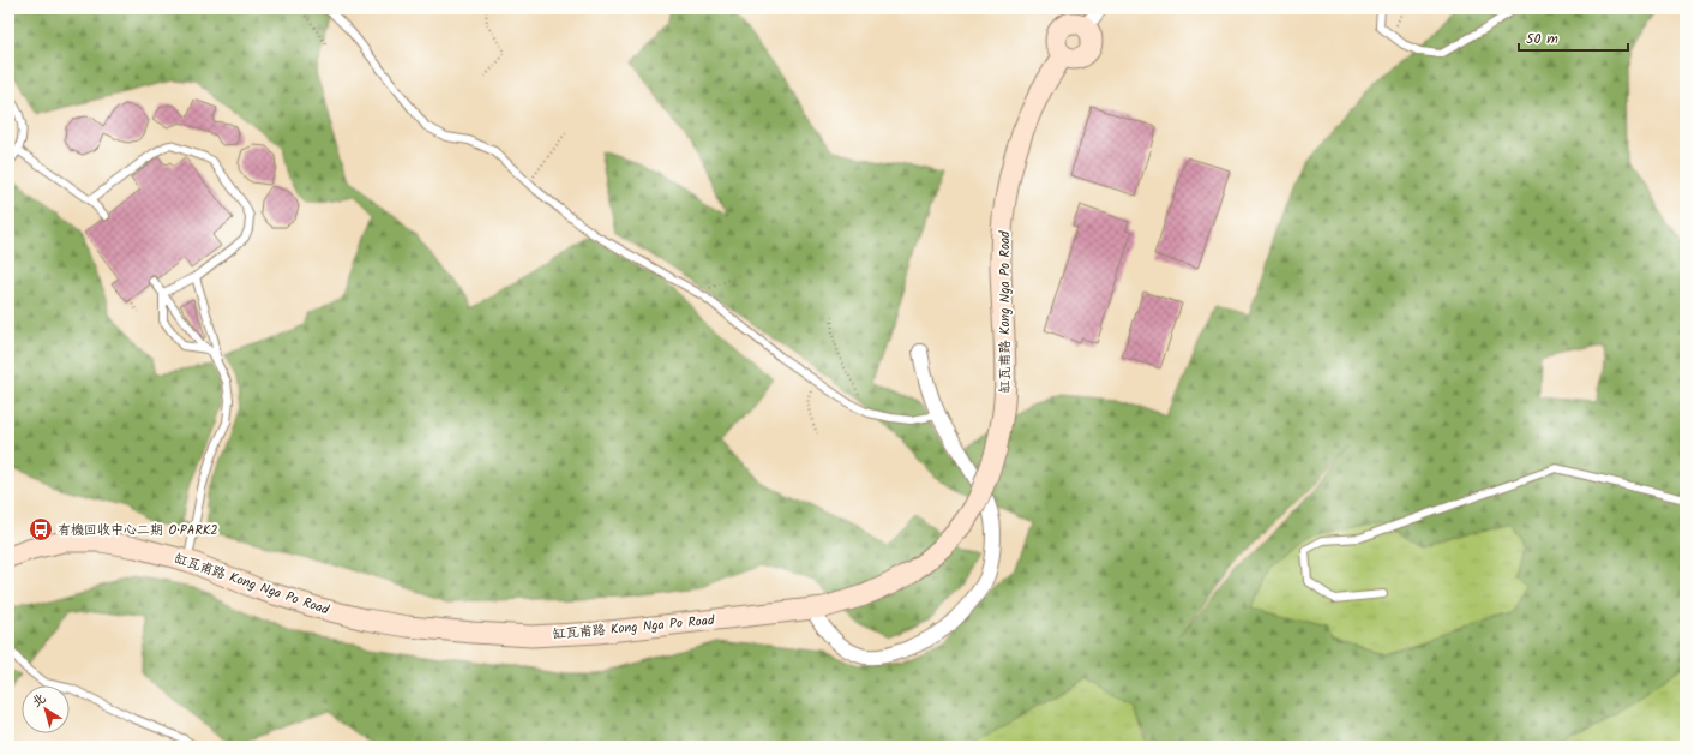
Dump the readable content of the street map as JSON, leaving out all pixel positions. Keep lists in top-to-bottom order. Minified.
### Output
{"streets":{"street":["缸瓦甫路 Kong Nga Po Road"]},"places":{"bus stop":["有機回收中心二期 O·PARK2"]},"scale_bar":"50 m","north":"top left"}
